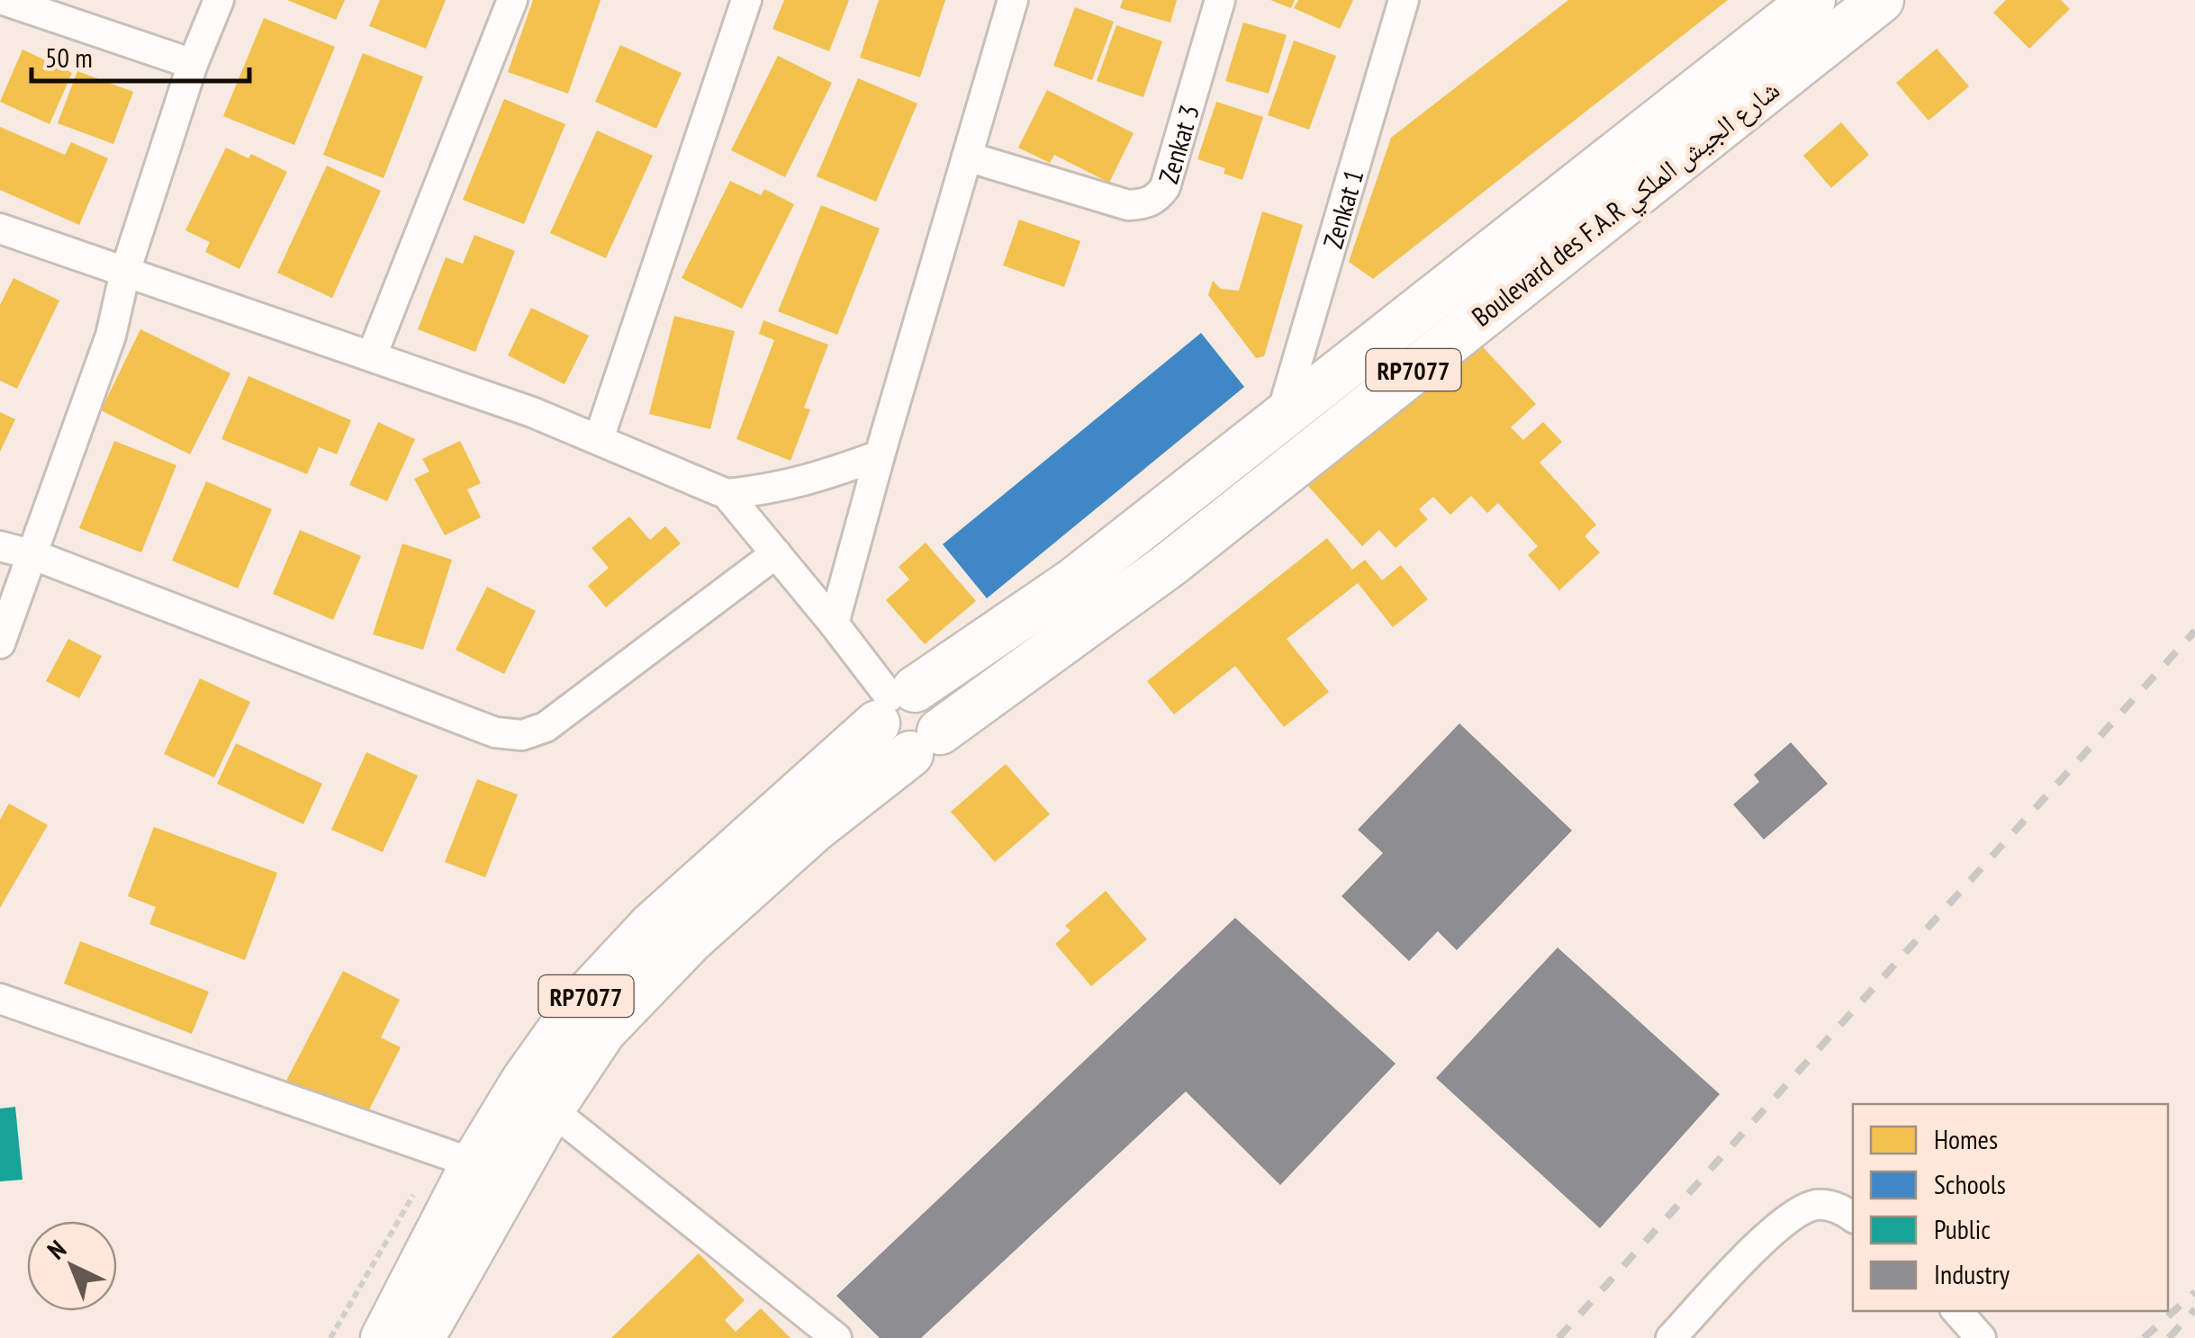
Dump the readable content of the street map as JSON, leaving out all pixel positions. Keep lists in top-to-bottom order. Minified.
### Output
{"streets":{"main road":["Boulevard des F.A.R شارع الجيش الملكي","RP7077"],"street":["Zenkat 3","Zenkat 1"]},"crossings":[["Boulevard des F.A.R شارع الجيش الملكي","Zenkat 1"]],"legend":["Homes","Schools","Public","Industry"],"scale_bar":"50 m","north":"top left"}
